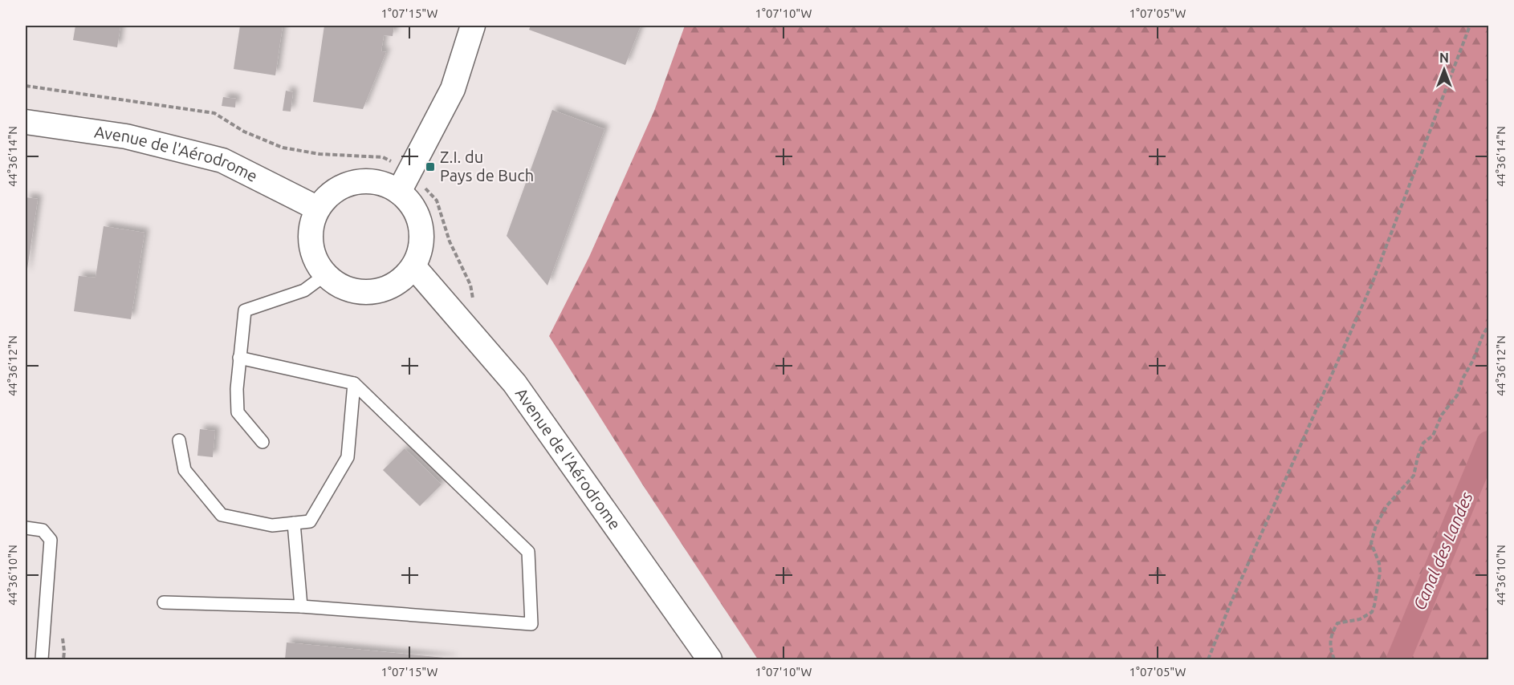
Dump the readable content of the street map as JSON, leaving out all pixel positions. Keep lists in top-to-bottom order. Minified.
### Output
{"streets":{"street":["Avenue de l'Aérodrome"]},"water":["Canal des Landes"],"places":{"transit":["Z.I. du Pays de Buch"]},"north":"top","coordinates":["1°07'15\"W","1°07'10\"W","1°07'05\"W","44°36'14\"N","44°36'12\"N","44°36'10\"N"]}
